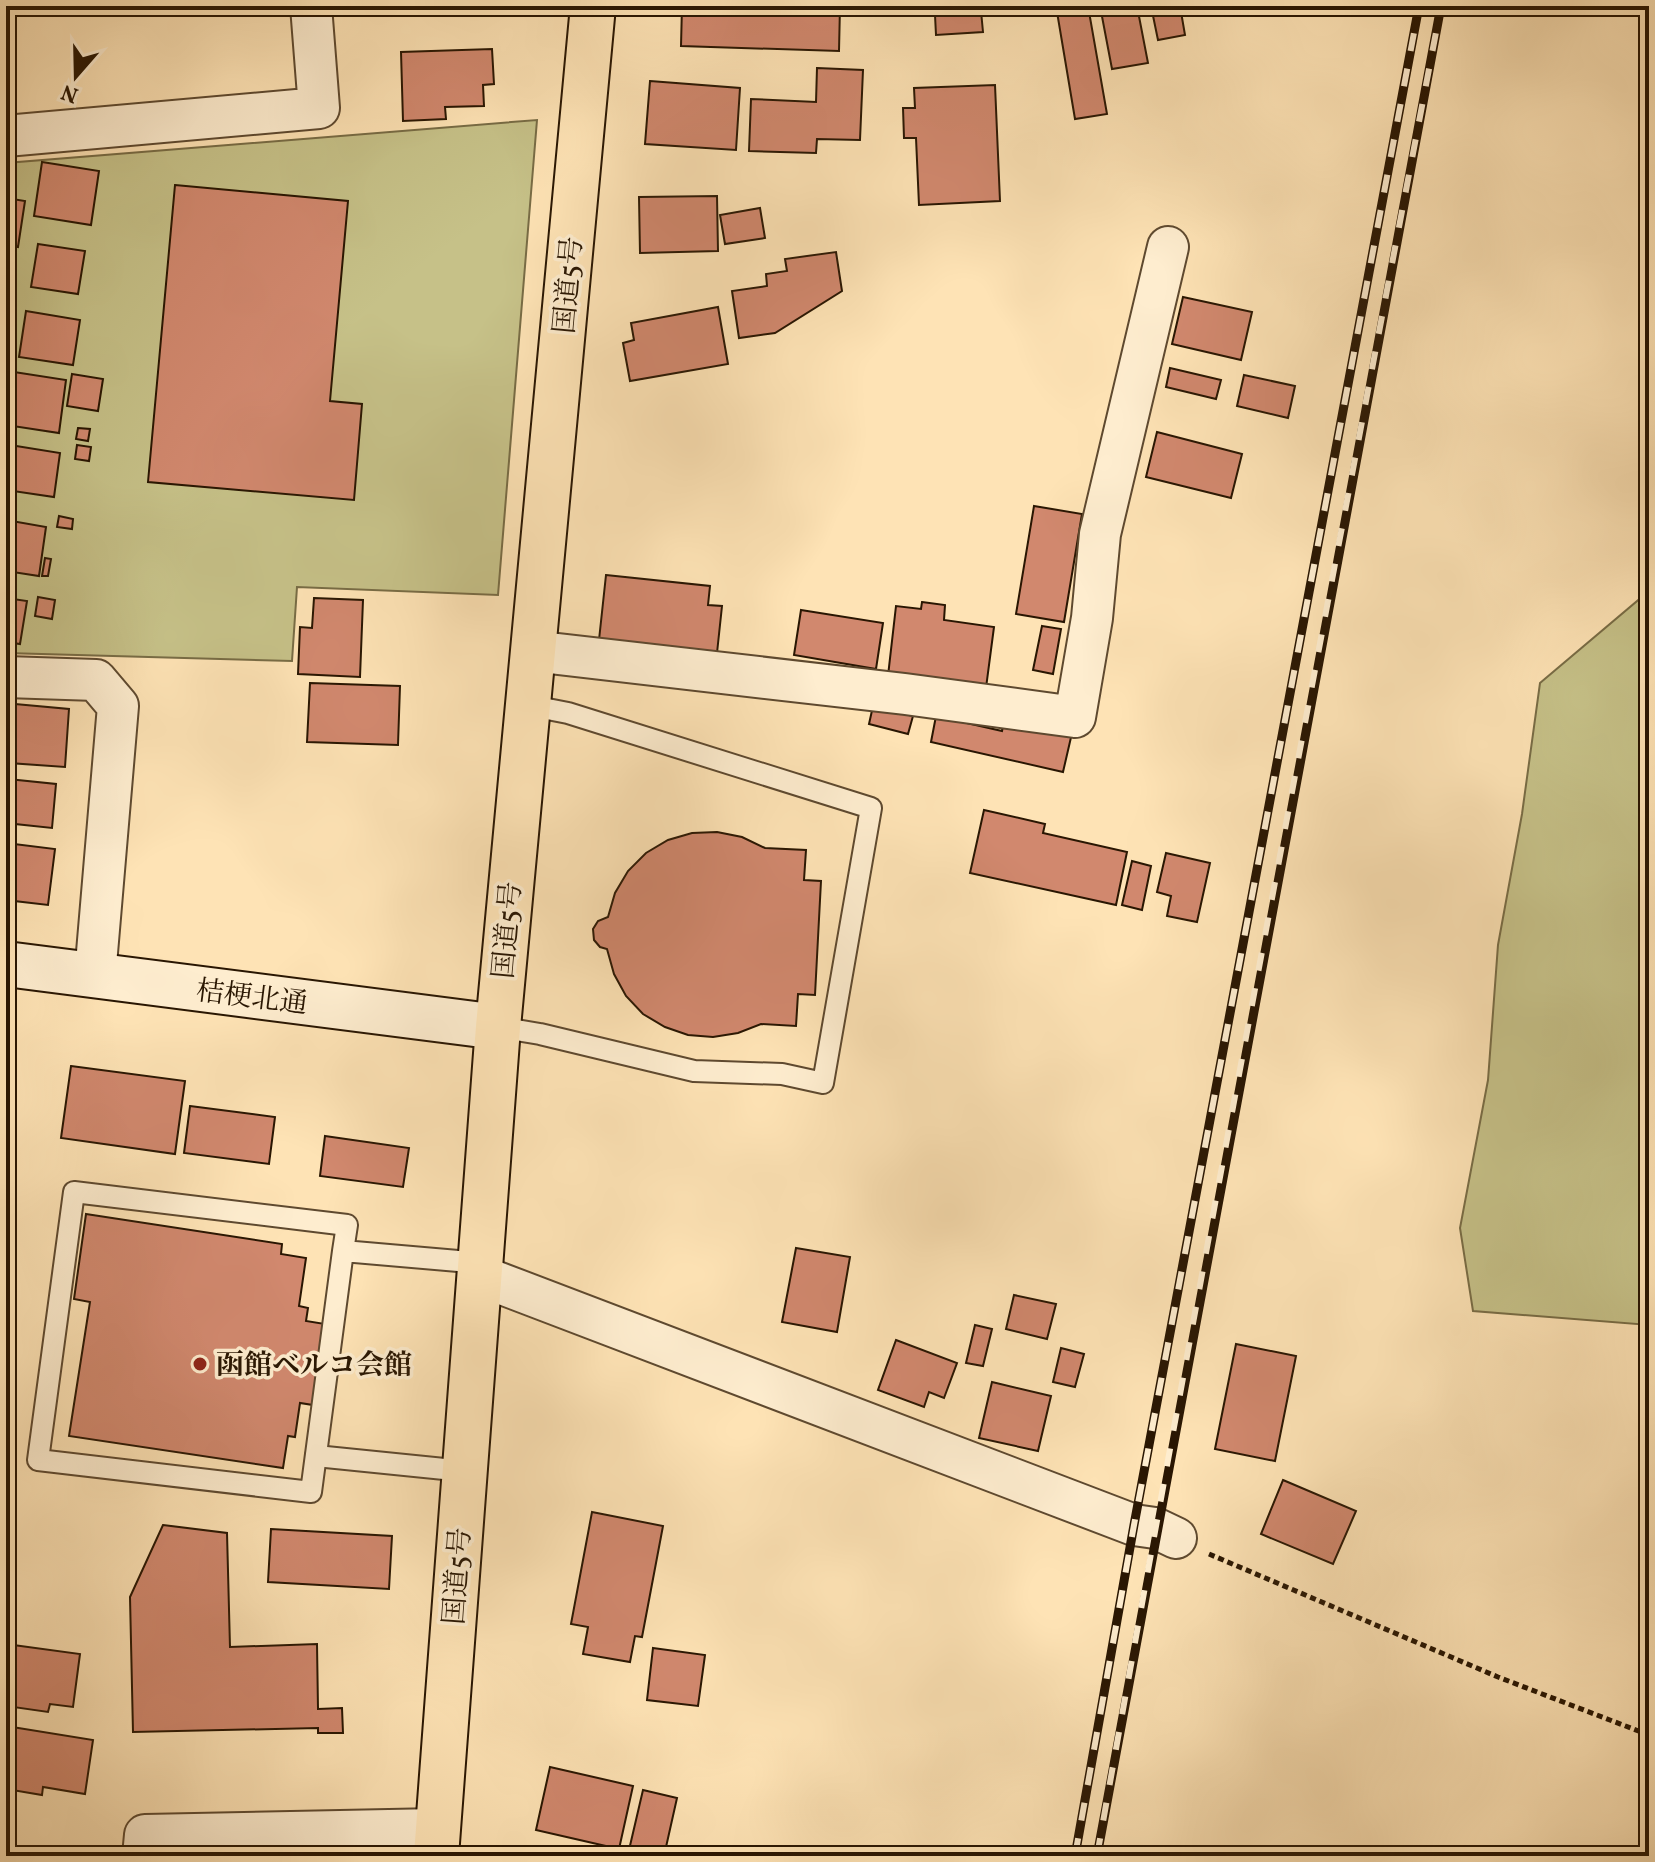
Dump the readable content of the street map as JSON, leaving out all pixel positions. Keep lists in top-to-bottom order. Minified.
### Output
{"streets":{"highway":["国道5号"],"street":["桔梗北通"]},"crossings":[["国道5号","桔梗北通"]],"places":["函館ベルコ会館"],"north":"bottom"}
